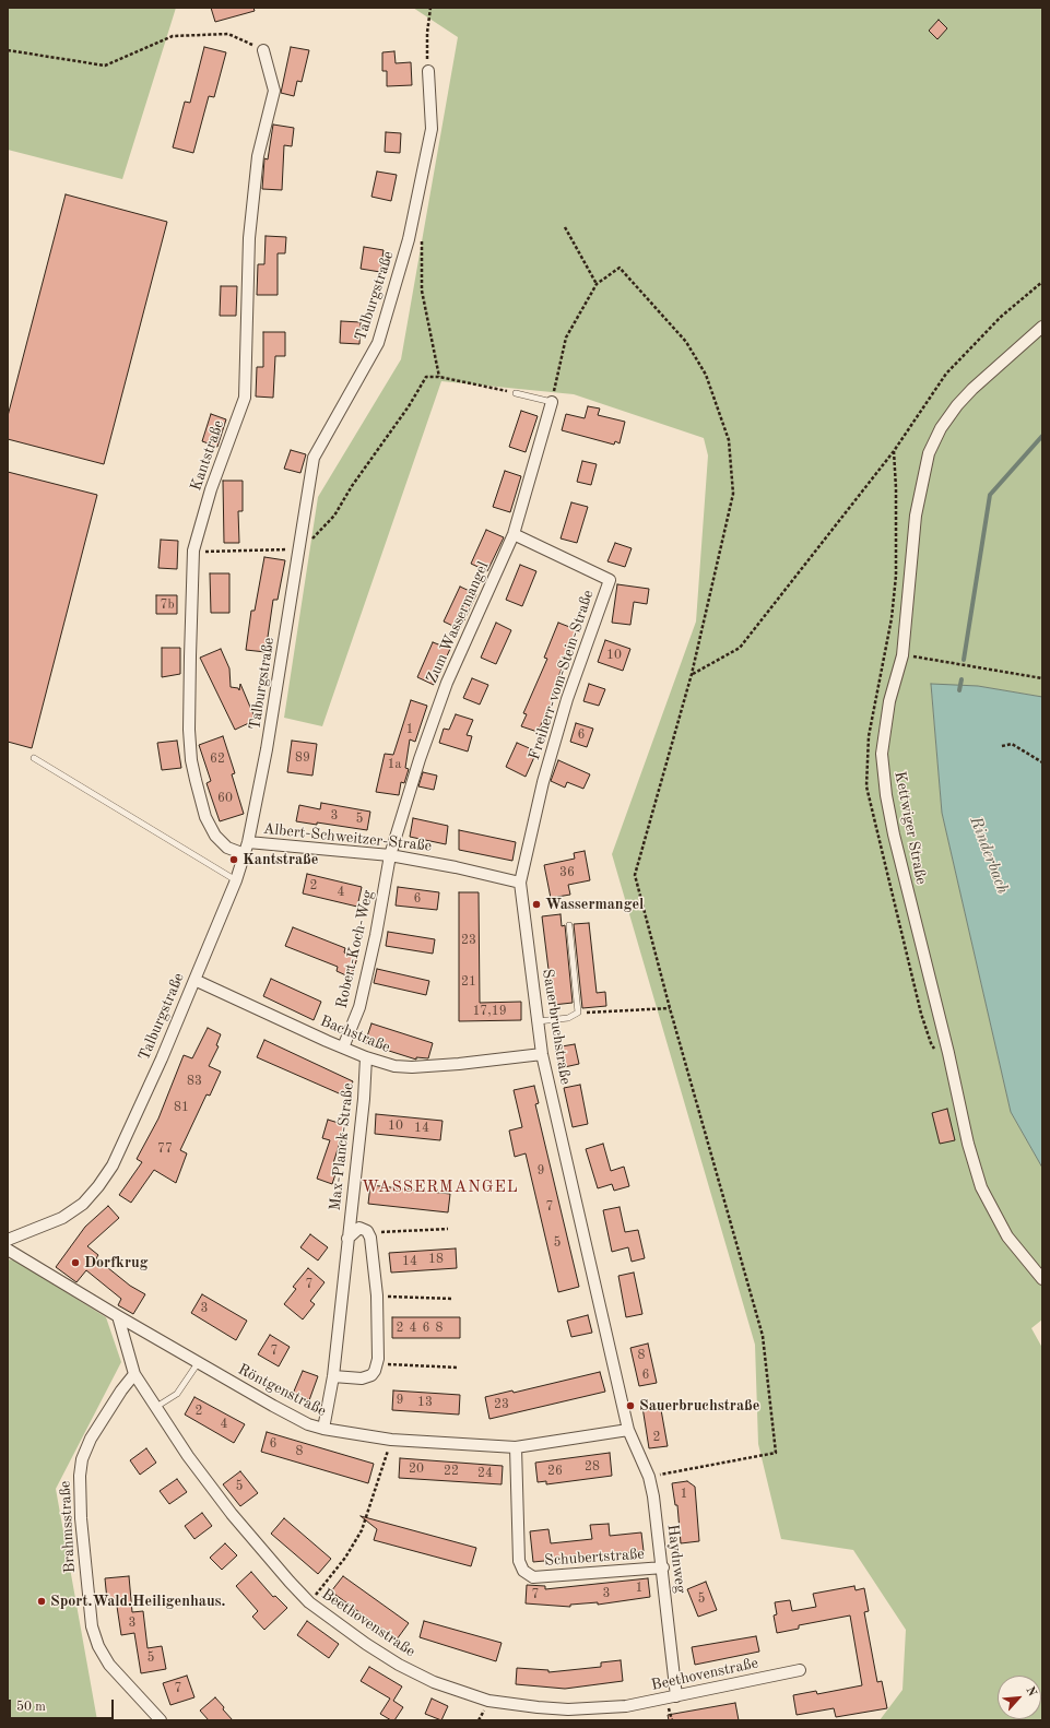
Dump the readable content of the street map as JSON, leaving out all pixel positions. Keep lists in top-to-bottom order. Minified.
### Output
{"streets":{"street":["Talburgstraße","Kantstraße","Zum Wassermangel","Freiherr-vom-Stein-Straße","Kettwiger Straße","Albert-Schweitzer-Straße","Robert-Koch-Weg","Sauerbruchstraße","Bachstraße","Max-Planck-Straße","Röntgenstraße","Brahmsstraße","Schubertstraße","Haydnweg","Beethovenstraße"]},"crossings":[["Talburgstraße","Kantstraße"],["Talburgstraße","Albert-Schweitzer-Straße"],["Talburgstraße","Bachstraße"],["Zum Wassermangel","Freiherr-vom-Stein-Straße"],["Zum Wassermangel","Albert-Schweitzer-Straße"],["Zum Wassermangel","Robert-Koch-Weg"],["Freiherr-vom-Stein-Straße","Albert-Schweitzer-Straße"],["Freiherr-vom-Stein-Straße","Sauerbruchstraße"],["Albert-Schweitzer-Straße","Robert-Koch-Weg"],["Albert-Schweitzer-Straße","Sauerbruchstraße"],["Robert-Koch-Weg","Bachstraße"],["Sauerbruchstraße","Bachstraße"],["Sauerbruchstraße","Röntgenstraße"],["Sauerbruchstraße","Haydnweg"],["Bachstraße","Max-Planck-Straße"],["Max-Planck-Straße","Röntgenstraße"],["Röntgenstraße","Schubertstraße"],["Röntgenstraße","Haydnweg"],["Röntgenstraße","Beethovenstraße"],["Brahmsstraße","Beethovenstraße"],["Schubertstraße","Haydnweg"],["Haydnweg","Beethovenstraße"]],"districts":["WASSERMANGEL"],"water":["Rinderbach"],"places":["Kantstraße","Wassermangel","Dorfkrug","Sauerbruchstraße","Sport.Wald.Heiligenhaus."],"house_numbers":["7b","10","1","6","89","62","1a","60","3","5","36","2","4","6","23","21","17,19","83","81","10","14","77","9","7","5","18","14","7","3","2","4","6","8","7","8","6","9","13","23","2","4","2","6","8","28","20","22","26","24","5","1","1","3","7","5","3","5","7"],"scale_bar":"50 m","north":"top right"}
